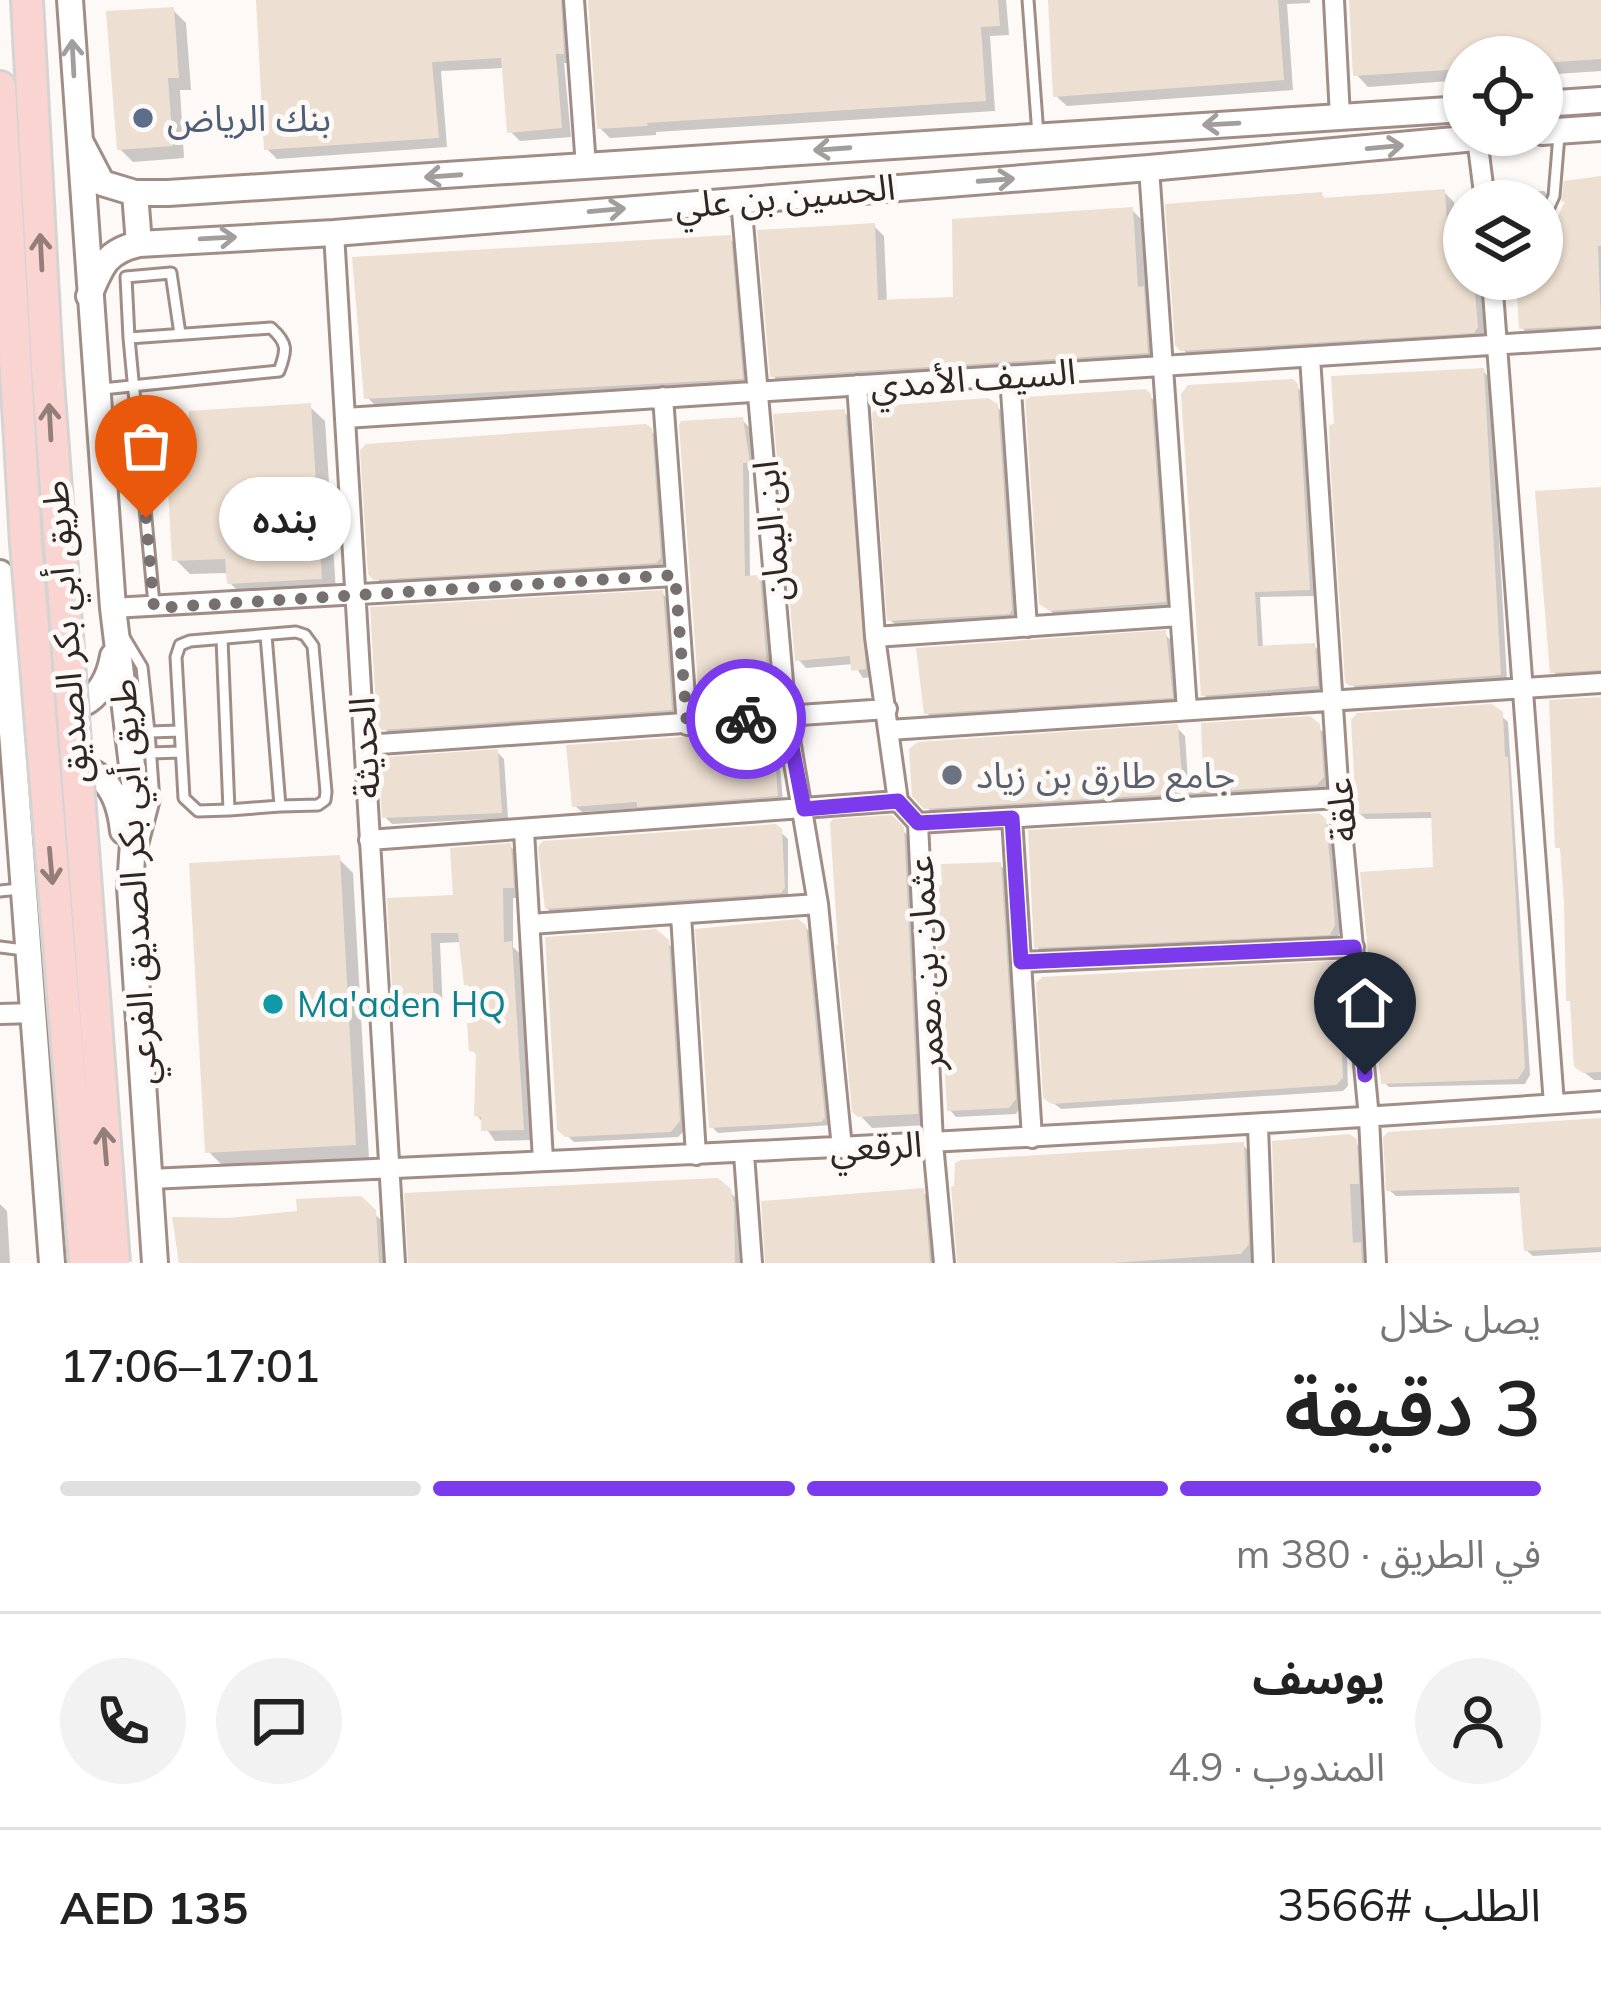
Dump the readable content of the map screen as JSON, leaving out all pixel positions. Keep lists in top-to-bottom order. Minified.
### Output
{"streets":{"main road":["طريق أبي بكر الصديق"],"street":["الحسين بن علي","السيف الأمدي","ابن اليمان","الحديثة","علقة","طريق أبي بكر الصديق الفرعي","عثمان بن معمر","الرقعي"]},"crossings":[["الحسين بن علي","ابن اليمان"],["الحسين بن علي","الحديثة"],["السيف الأمدي","ابن اليمان"],["السيف الأمدي","الحديثة"],["السيف الأمدي","علقة"],["ابن اليمان","الرقعي"],["الحديثة","الرقعي"],["علقة","الرقعي"],["طريق أبي بكر الصديق الفرعي","الرقعي"],["عثمان بن معمر","الرقعي"]],"places":["بنك الرياض","بنده","جامع طارق بن زياد","Ma'aden HQ"],"page":{"bubble":"بنده","heading":["3 دقيقة","يصل خلال","17:01–17:06"],"panel":["يوسف","المندوب · 4.9","الطلب #3566","AED 135"],"bar":"في الطريق · 380 m"}}
